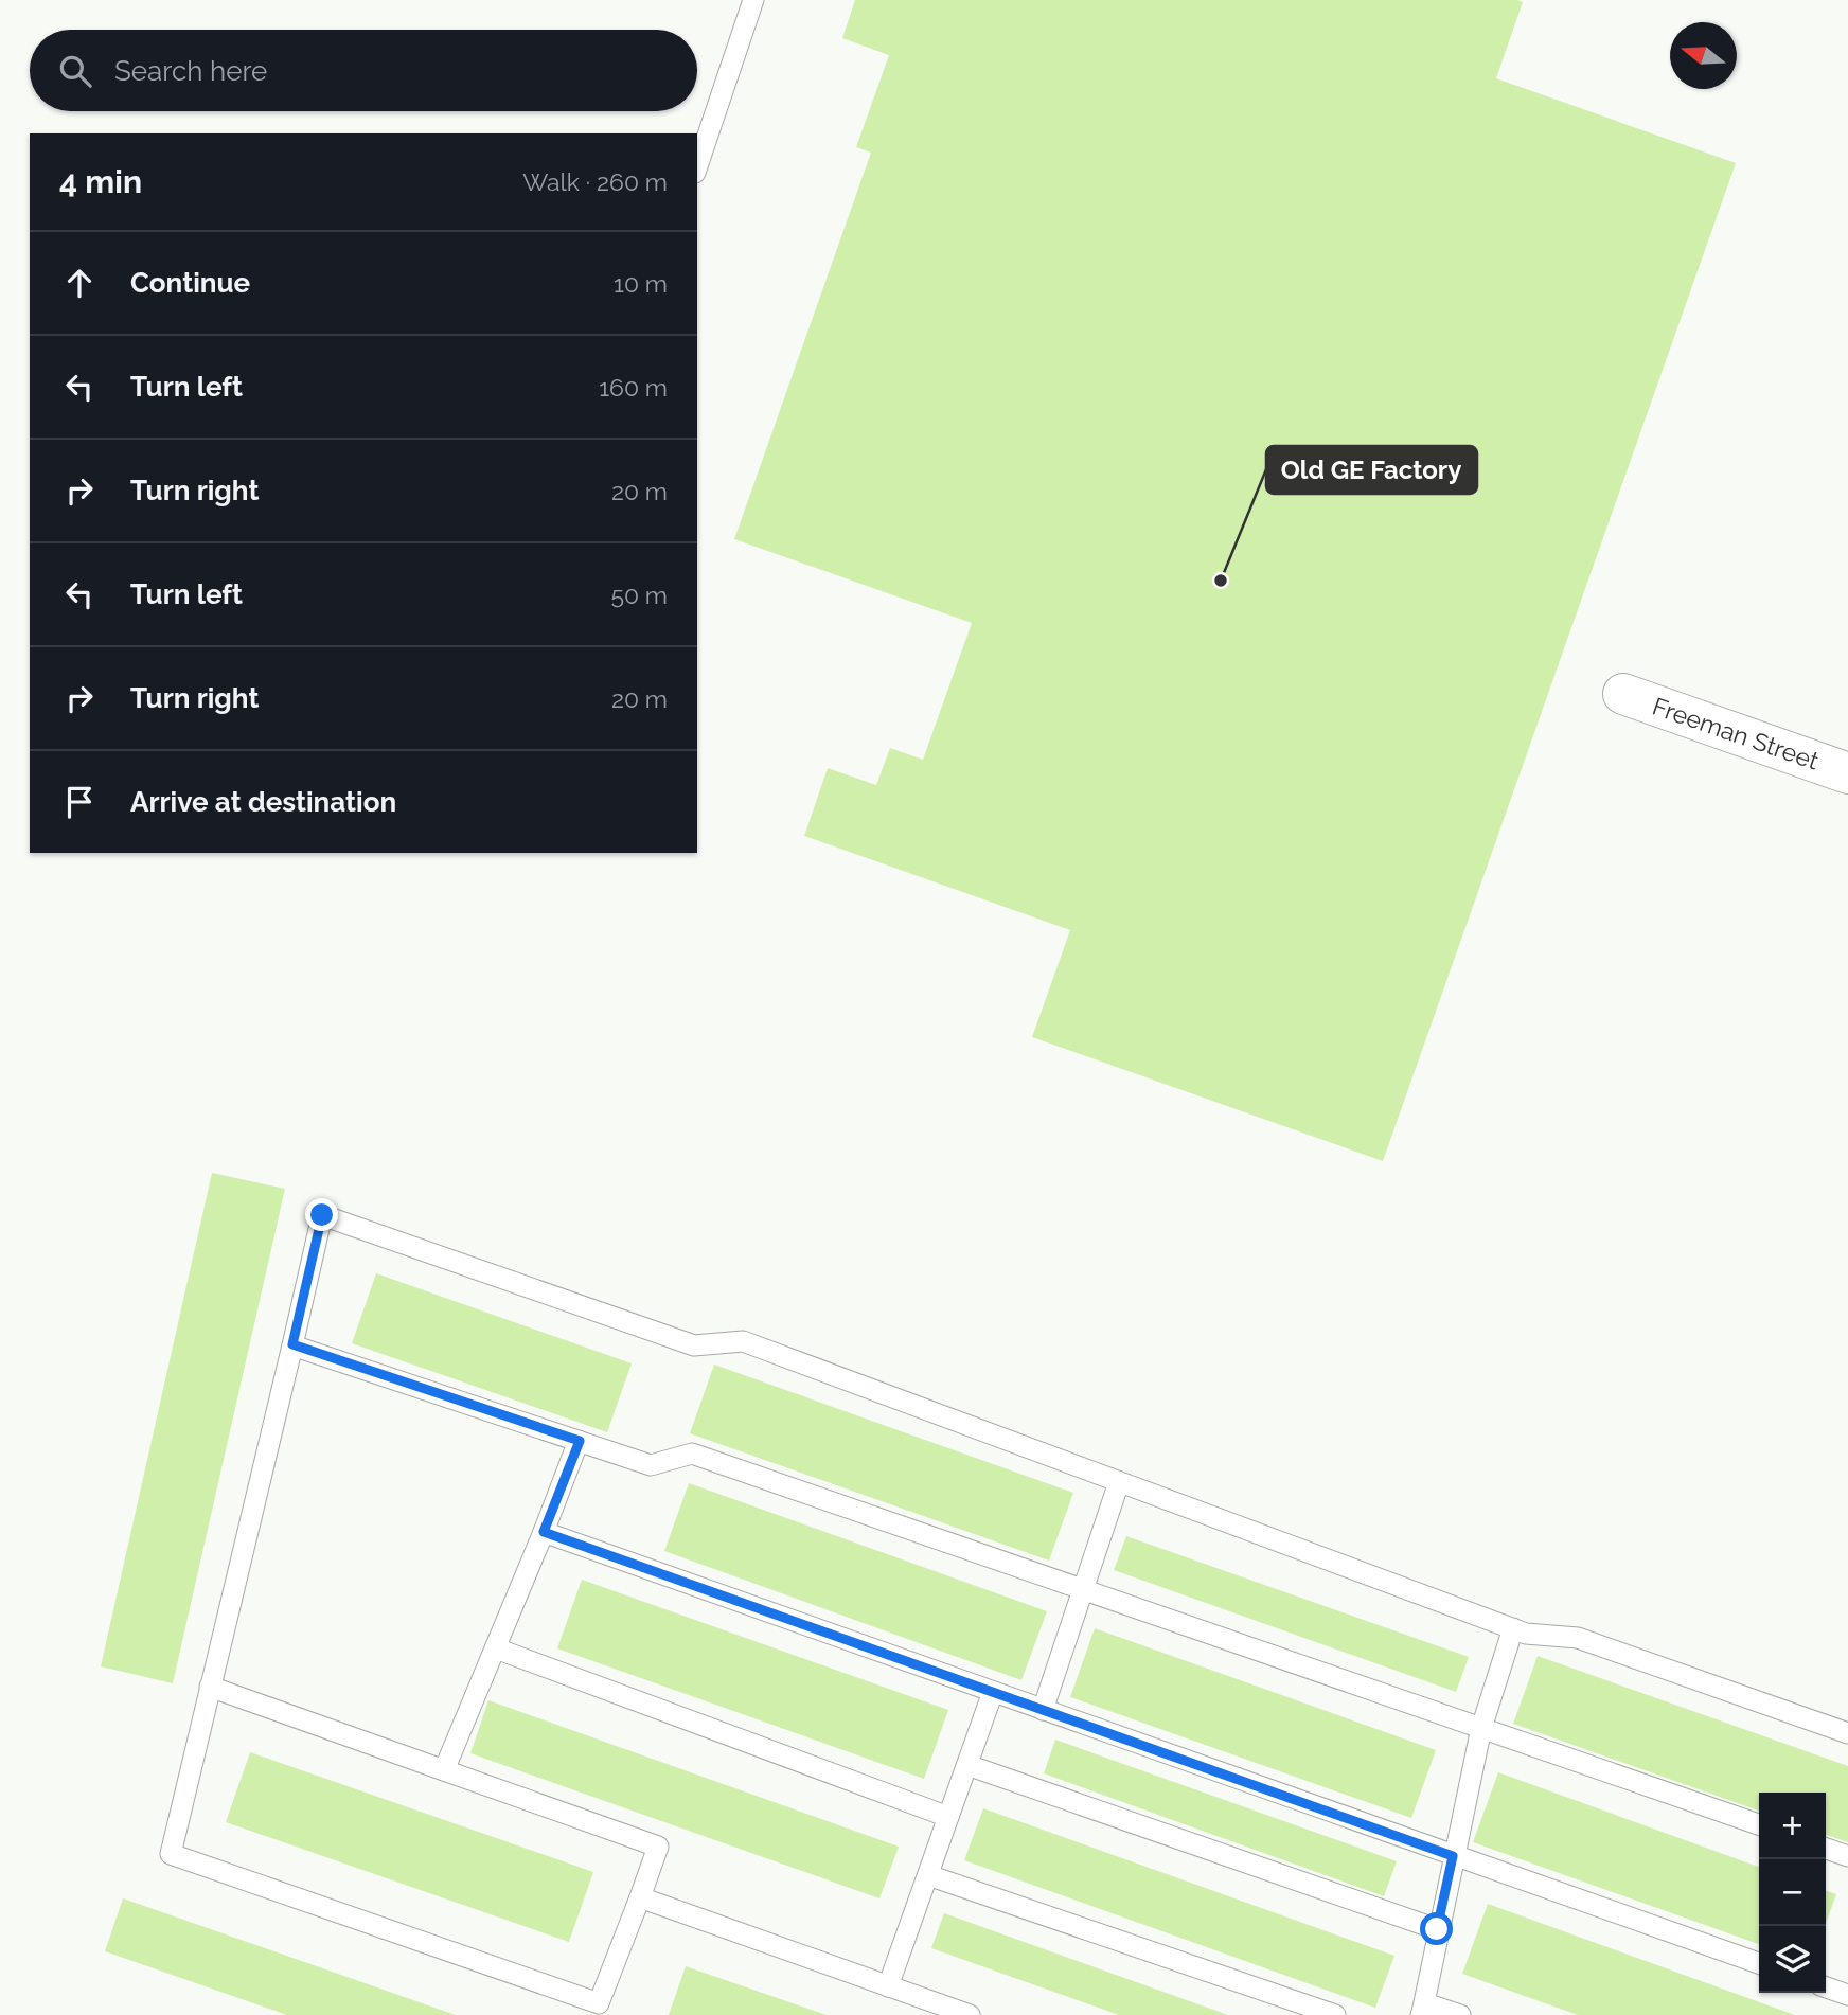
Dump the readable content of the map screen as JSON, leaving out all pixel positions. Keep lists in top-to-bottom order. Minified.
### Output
{"streets":{"street":["Freeman Street"]},"places":["Old GE Factory"],"north":"left","page":{"search":"Search here","heading":["4 min","Walk · 260 m"],"list":[["Continue","10 m"],["Turn left","160 m"],["Turn right","20 m"],["Turn left","50 m"],["Turn right","20 m"],"Arrive at destination"],"map_buttons":["+","−"]}}
